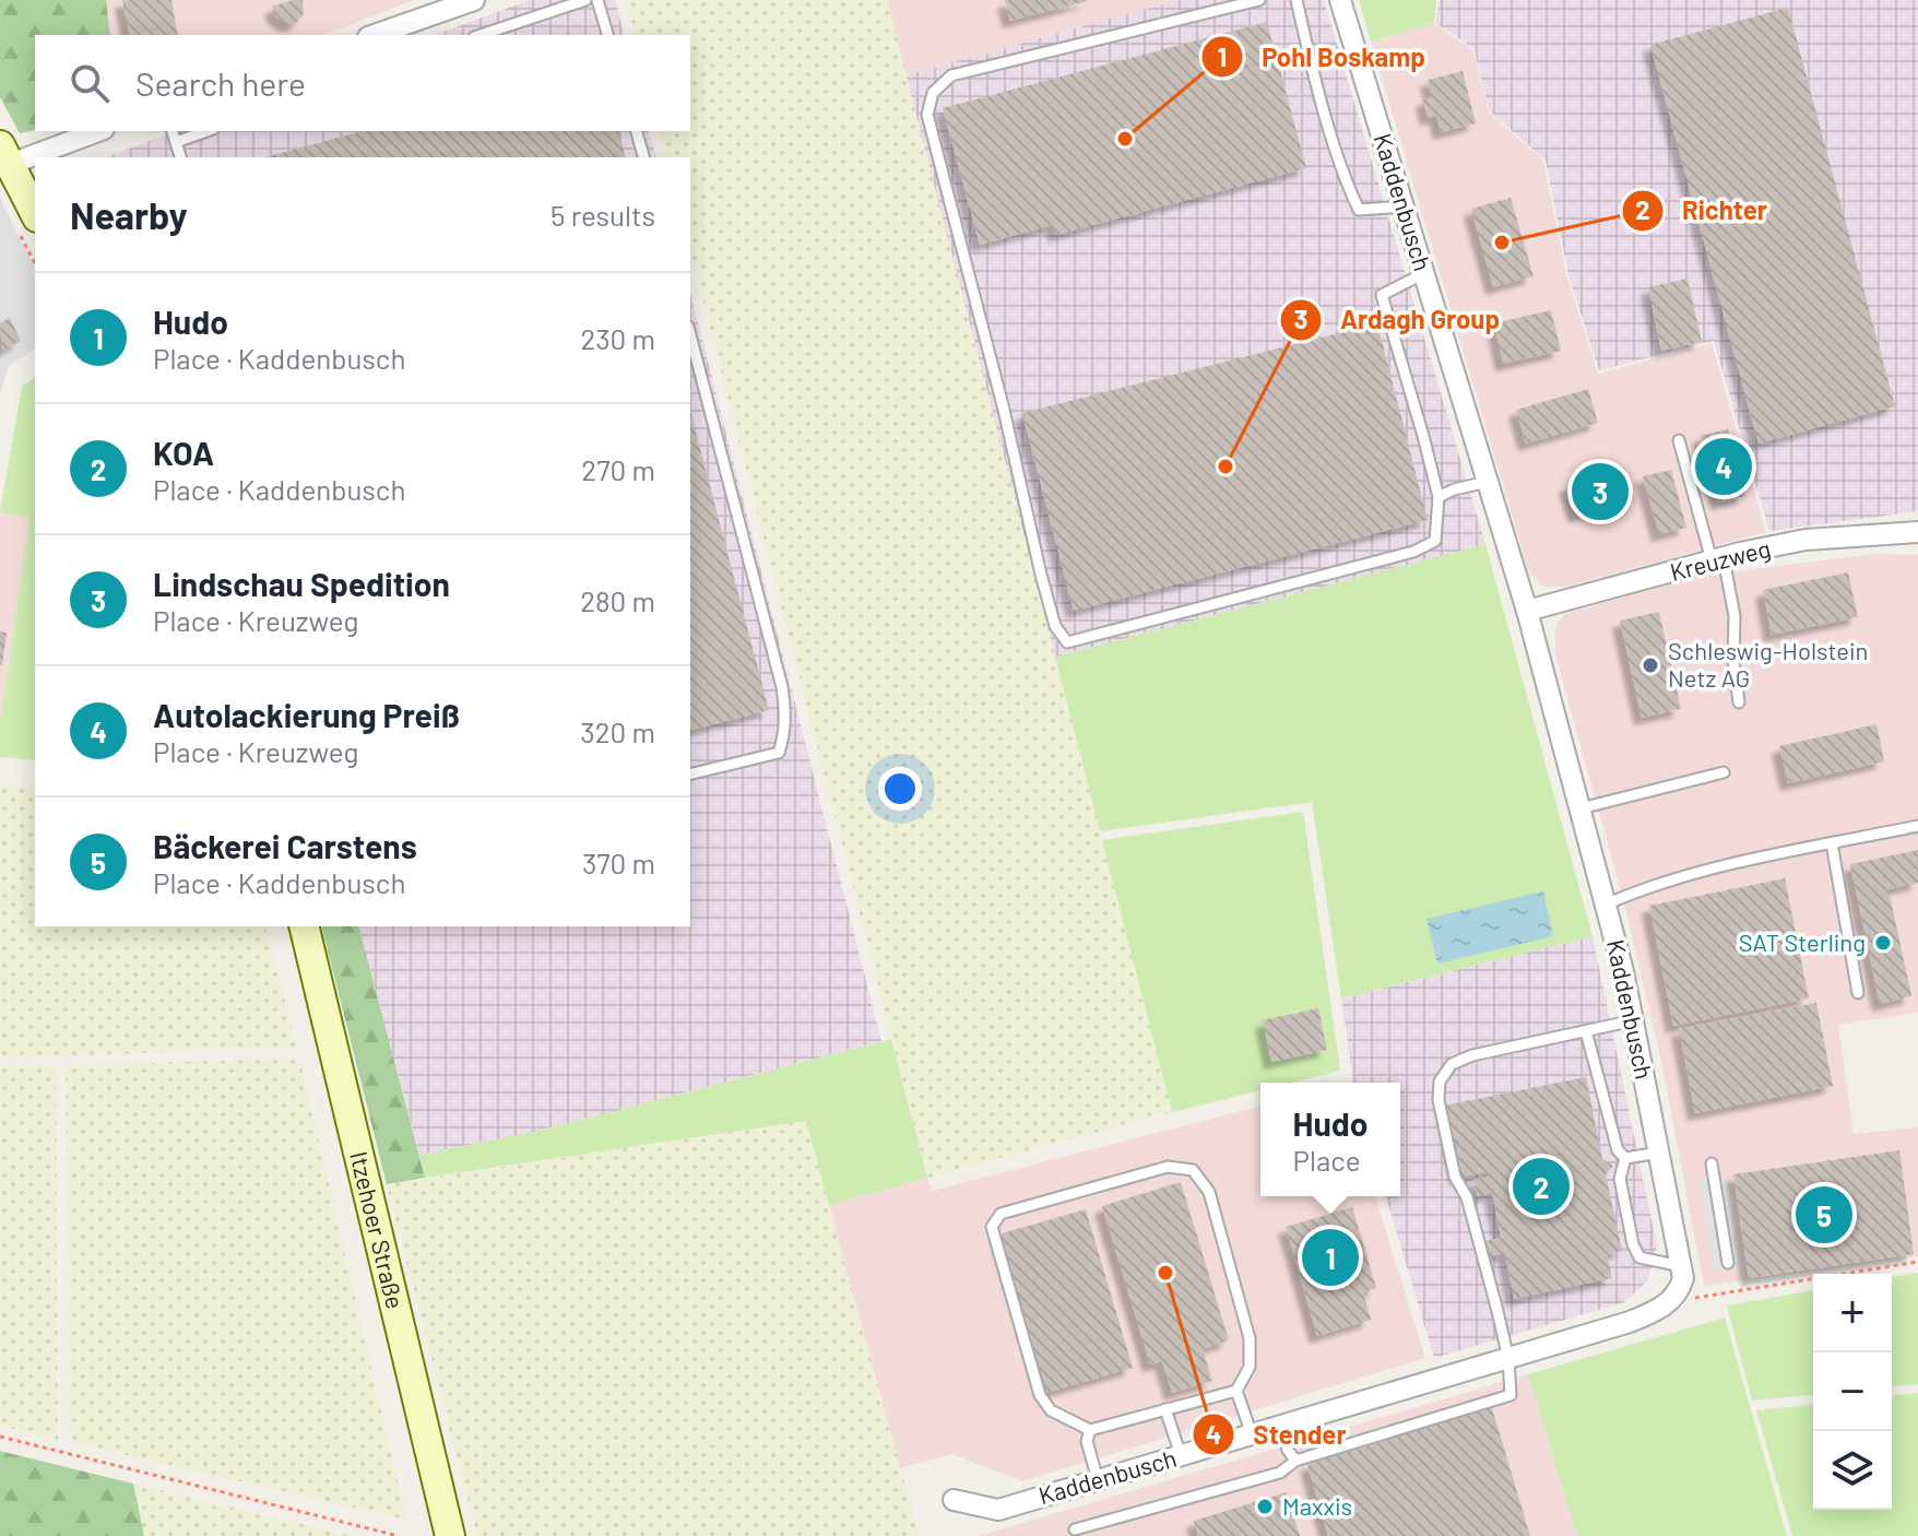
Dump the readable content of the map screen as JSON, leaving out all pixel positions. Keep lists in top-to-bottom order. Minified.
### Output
{"streets":{"main road":["Itzehoer Straße"],"street":["Kaddenbusch","Kreuzweg"]},"crossings":[["Kaddenbusch","Kreuzweg"]],"places":["Pohl Boskamp","Richter","Ardagh Group","Schleswig-Holstein Netz AG","SAT Sterling","Stender","Maxxis"],"page":{"search":"Search here","heading":["Nearby","5 results"],"list":[{"mark":"1","name":"Hudo","note":"Place · Kaddenbusch","value":"230 m"},{"mark":"2","name":"KOA","note":"Place · Kaddenbusch","value":"270 m"},{"mark":"3","name":"Lindschau Spedition","note":"Place · Kreuzweg","value":"280 m"},{"mark":"4","name":"Autolackierung Preiß","note":"Place · Kreuzweg","value":"320 m"},{"mark":"5","name":"Bäckerei Carstens","note":"Place · Kaddenbusch","value":"370 m"}],"pins":["4","3","2","5","1"],"popup":["Hudo","Place"],"map_buttons":["+","−"]}}
